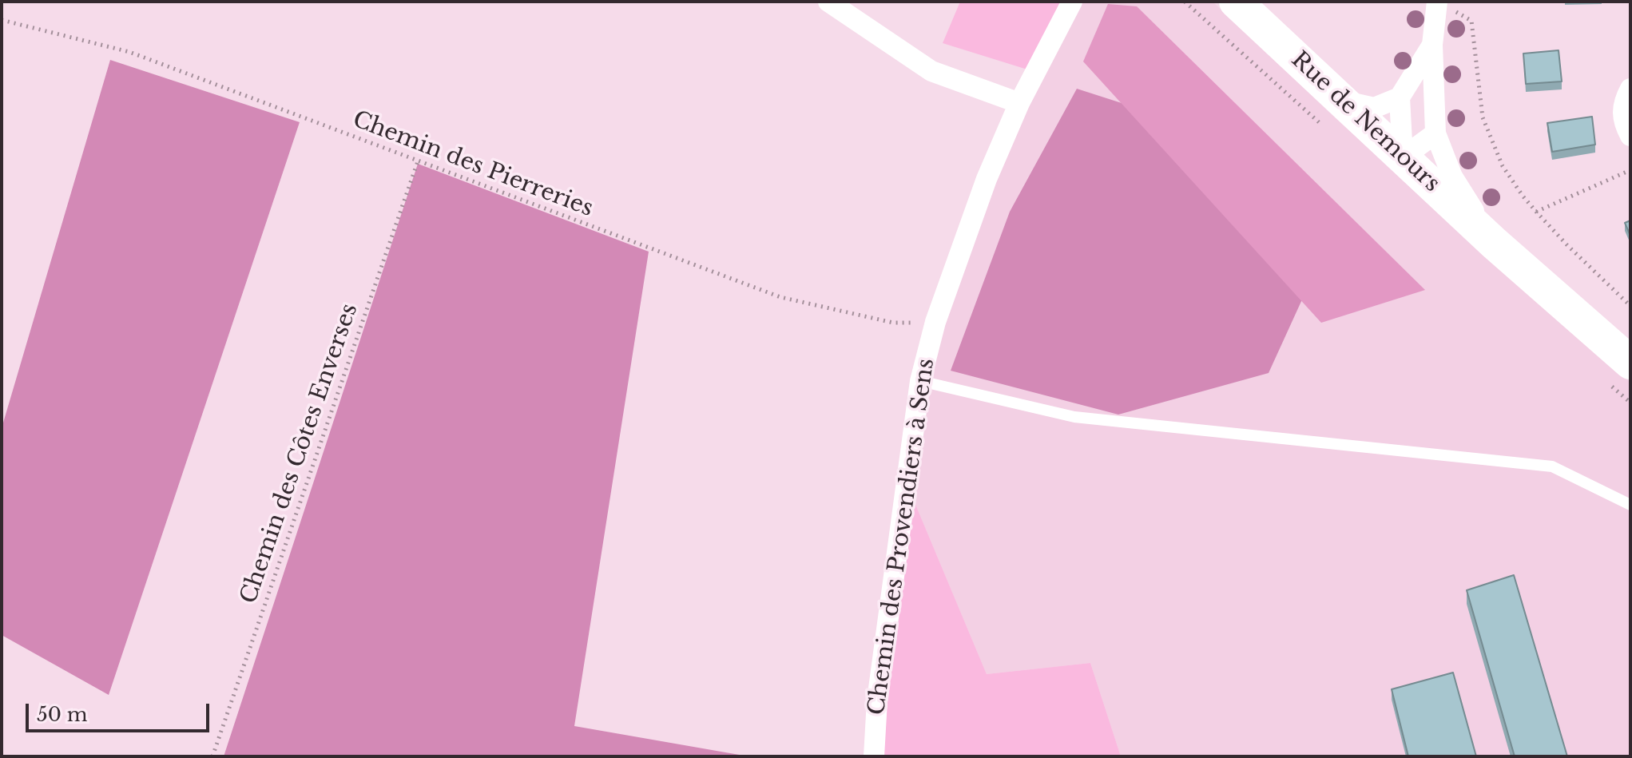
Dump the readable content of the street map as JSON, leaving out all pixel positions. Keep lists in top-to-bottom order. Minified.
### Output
{"streets":{"main road":["Rue de Nemours"],"street":["Chemin des Provendiers à Sens"],"path":["Chemin des Pierreries","Chemin des Côtes Enverses"]},"crossings":[["Chemin des Pierreries","Chemin des Côtes Enverses"],["Chemin des Pierreries","Chemin des Provendiers à Sens"]],"scale_bar":"50 m"}
